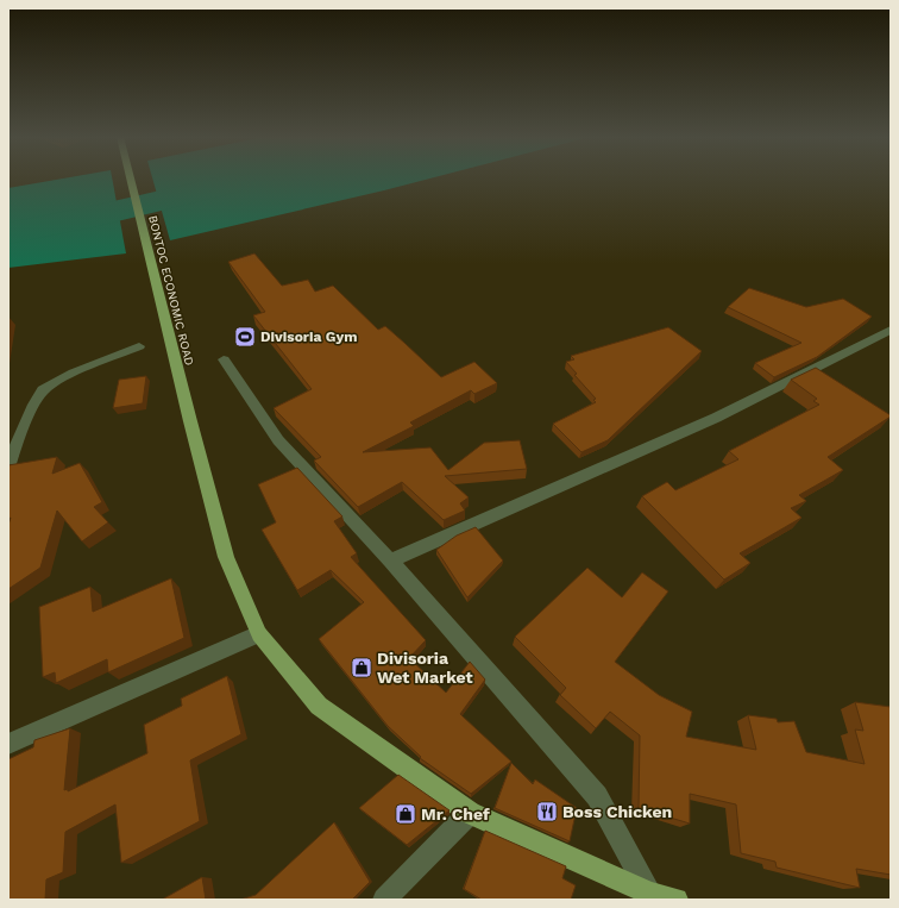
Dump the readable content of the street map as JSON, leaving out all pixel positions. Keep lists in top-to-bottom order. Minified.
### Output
{"streets":{"main road":["BONTOC ECONOMIC ROAD"]},"places":{"sports":["Divisoria Gym"],"shop":["Divisoria Wet Market","Mr. Chef"],"restaurant":["Boss Chicken"]}}
